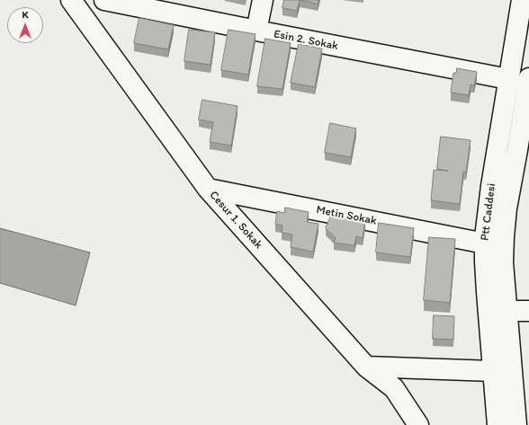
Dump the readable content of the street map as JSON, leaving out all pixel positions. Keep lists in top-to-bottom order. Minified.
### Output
{"streets":{"street":["Esin 2. Sokak","Ptt Caddesi","Metin Sokak","Cesur 1. Sokak"]},"crossings":[["Esin 2. Sokak","Ptt Caddesi"],["Ptt Caddesi","Metin Sokak"],["Metin Sokak","Cesur 1. Sokak"]],"north":"top"}
